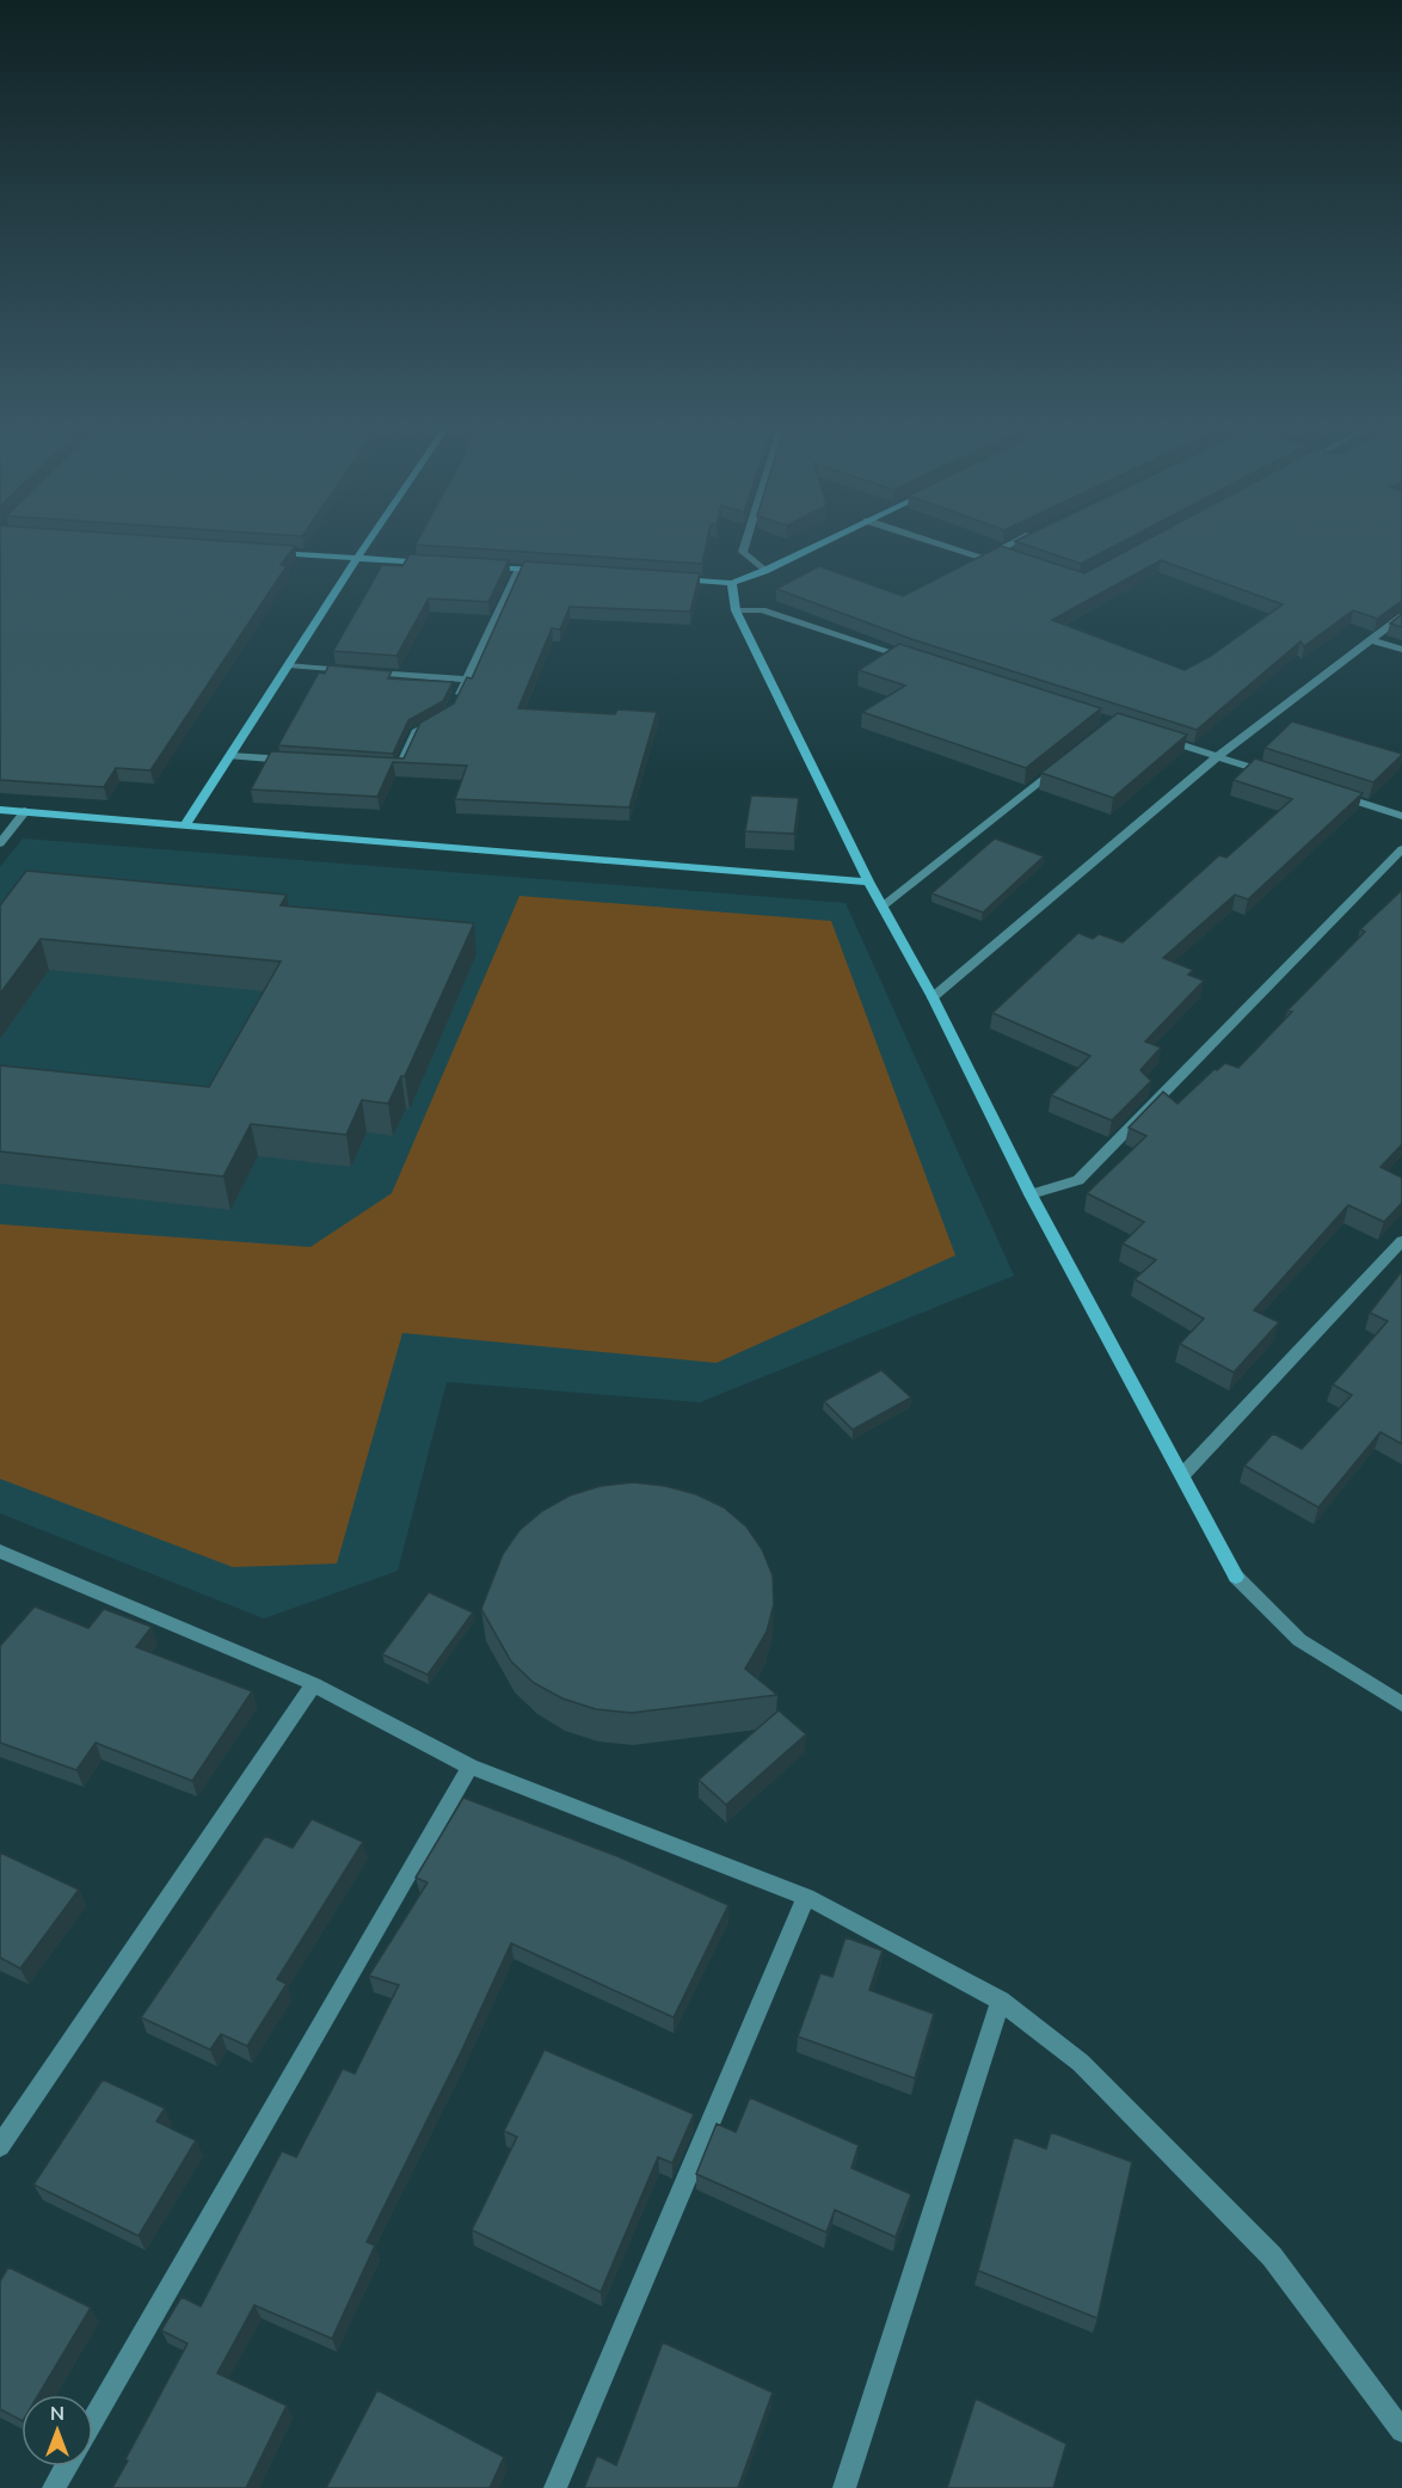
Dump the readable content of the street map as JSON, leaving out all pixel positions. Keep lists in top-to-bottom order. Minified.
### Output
{"north":"top"}
